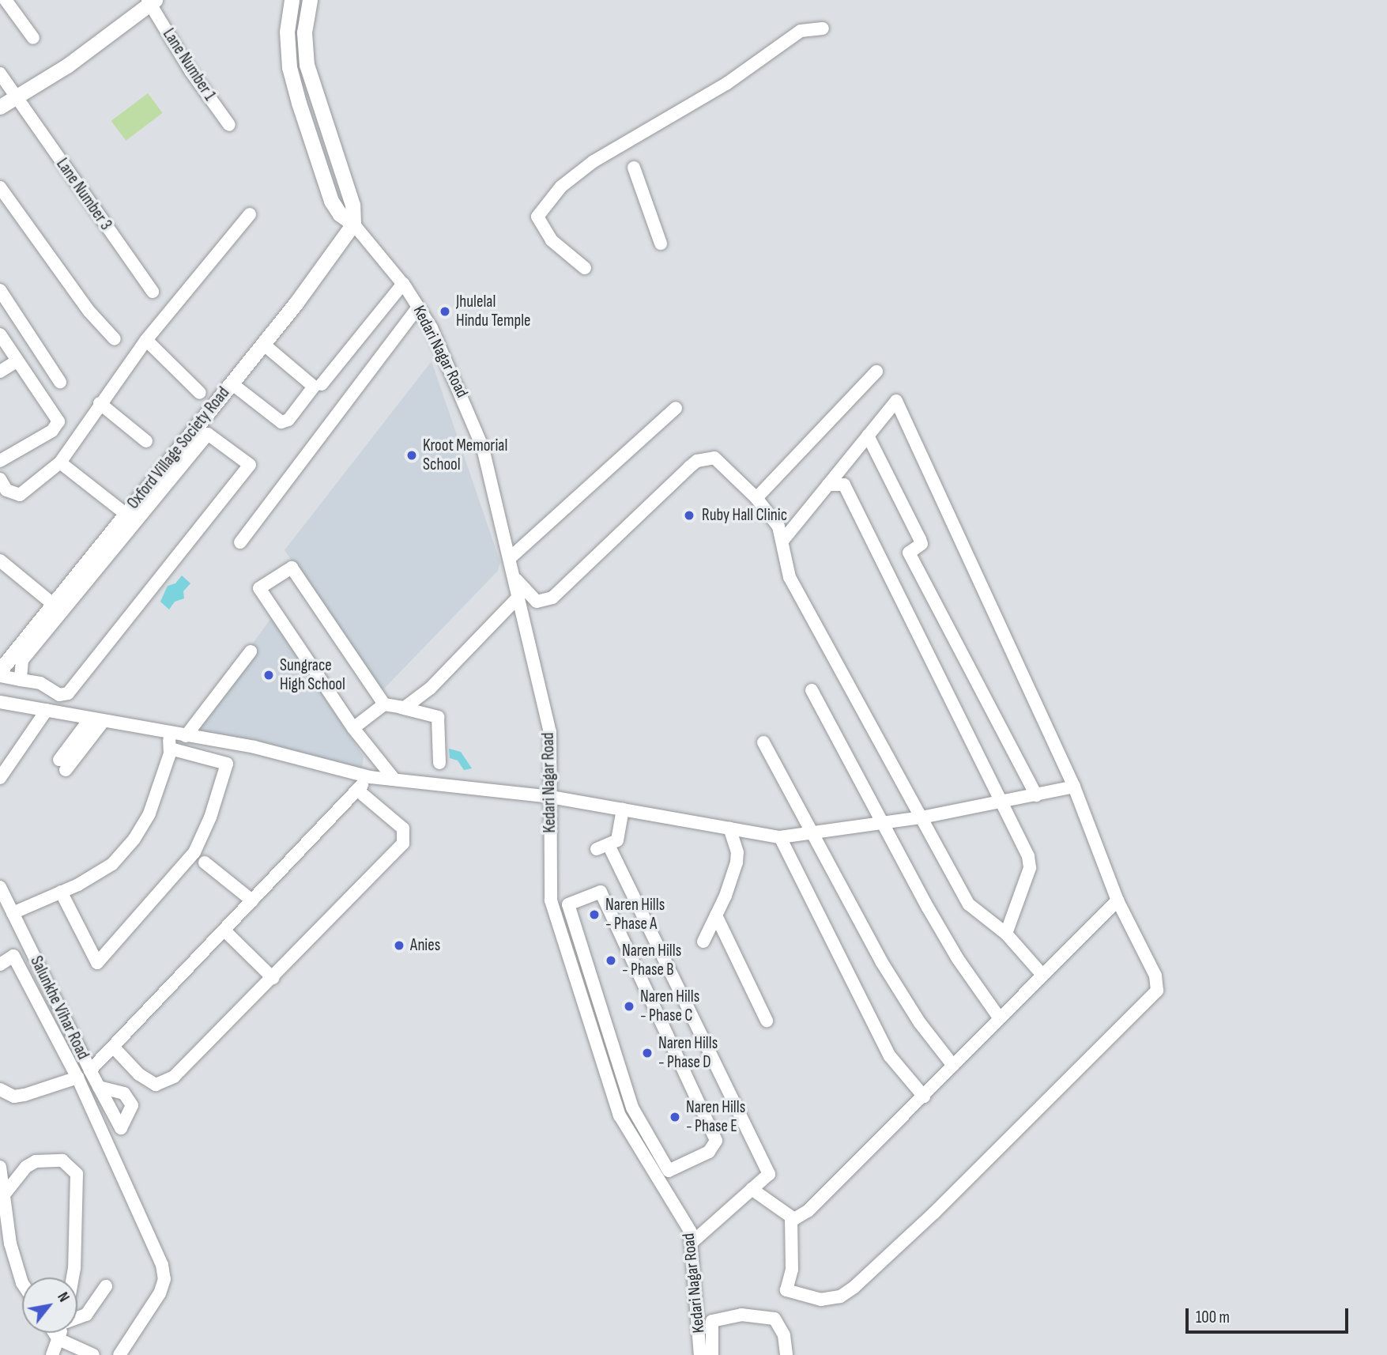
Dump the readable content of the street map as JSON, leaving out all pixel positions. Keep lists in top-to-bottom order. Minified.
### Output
{"streets":{"street":["Lane Number 1","Lane Number 3","Kedari Nagar Road","Oxford Village Society Road","Salunkhe Vihar Road"]},"crossings":[["Kedari Nagar Road","Oxford Village Society Road"]],"places":["Jhulelal Hindu Temple","Kroot Memorial School","Ruby Hall Clinic","Sungrace High School","Naren Hills - Phase A","Anies","Naren Hills - Phase B","Naren Hills - Phase C","Naren Hills - Phase D","Naren Hills - Phase E"],"scale_bar":"100 m","north":"top right"}
